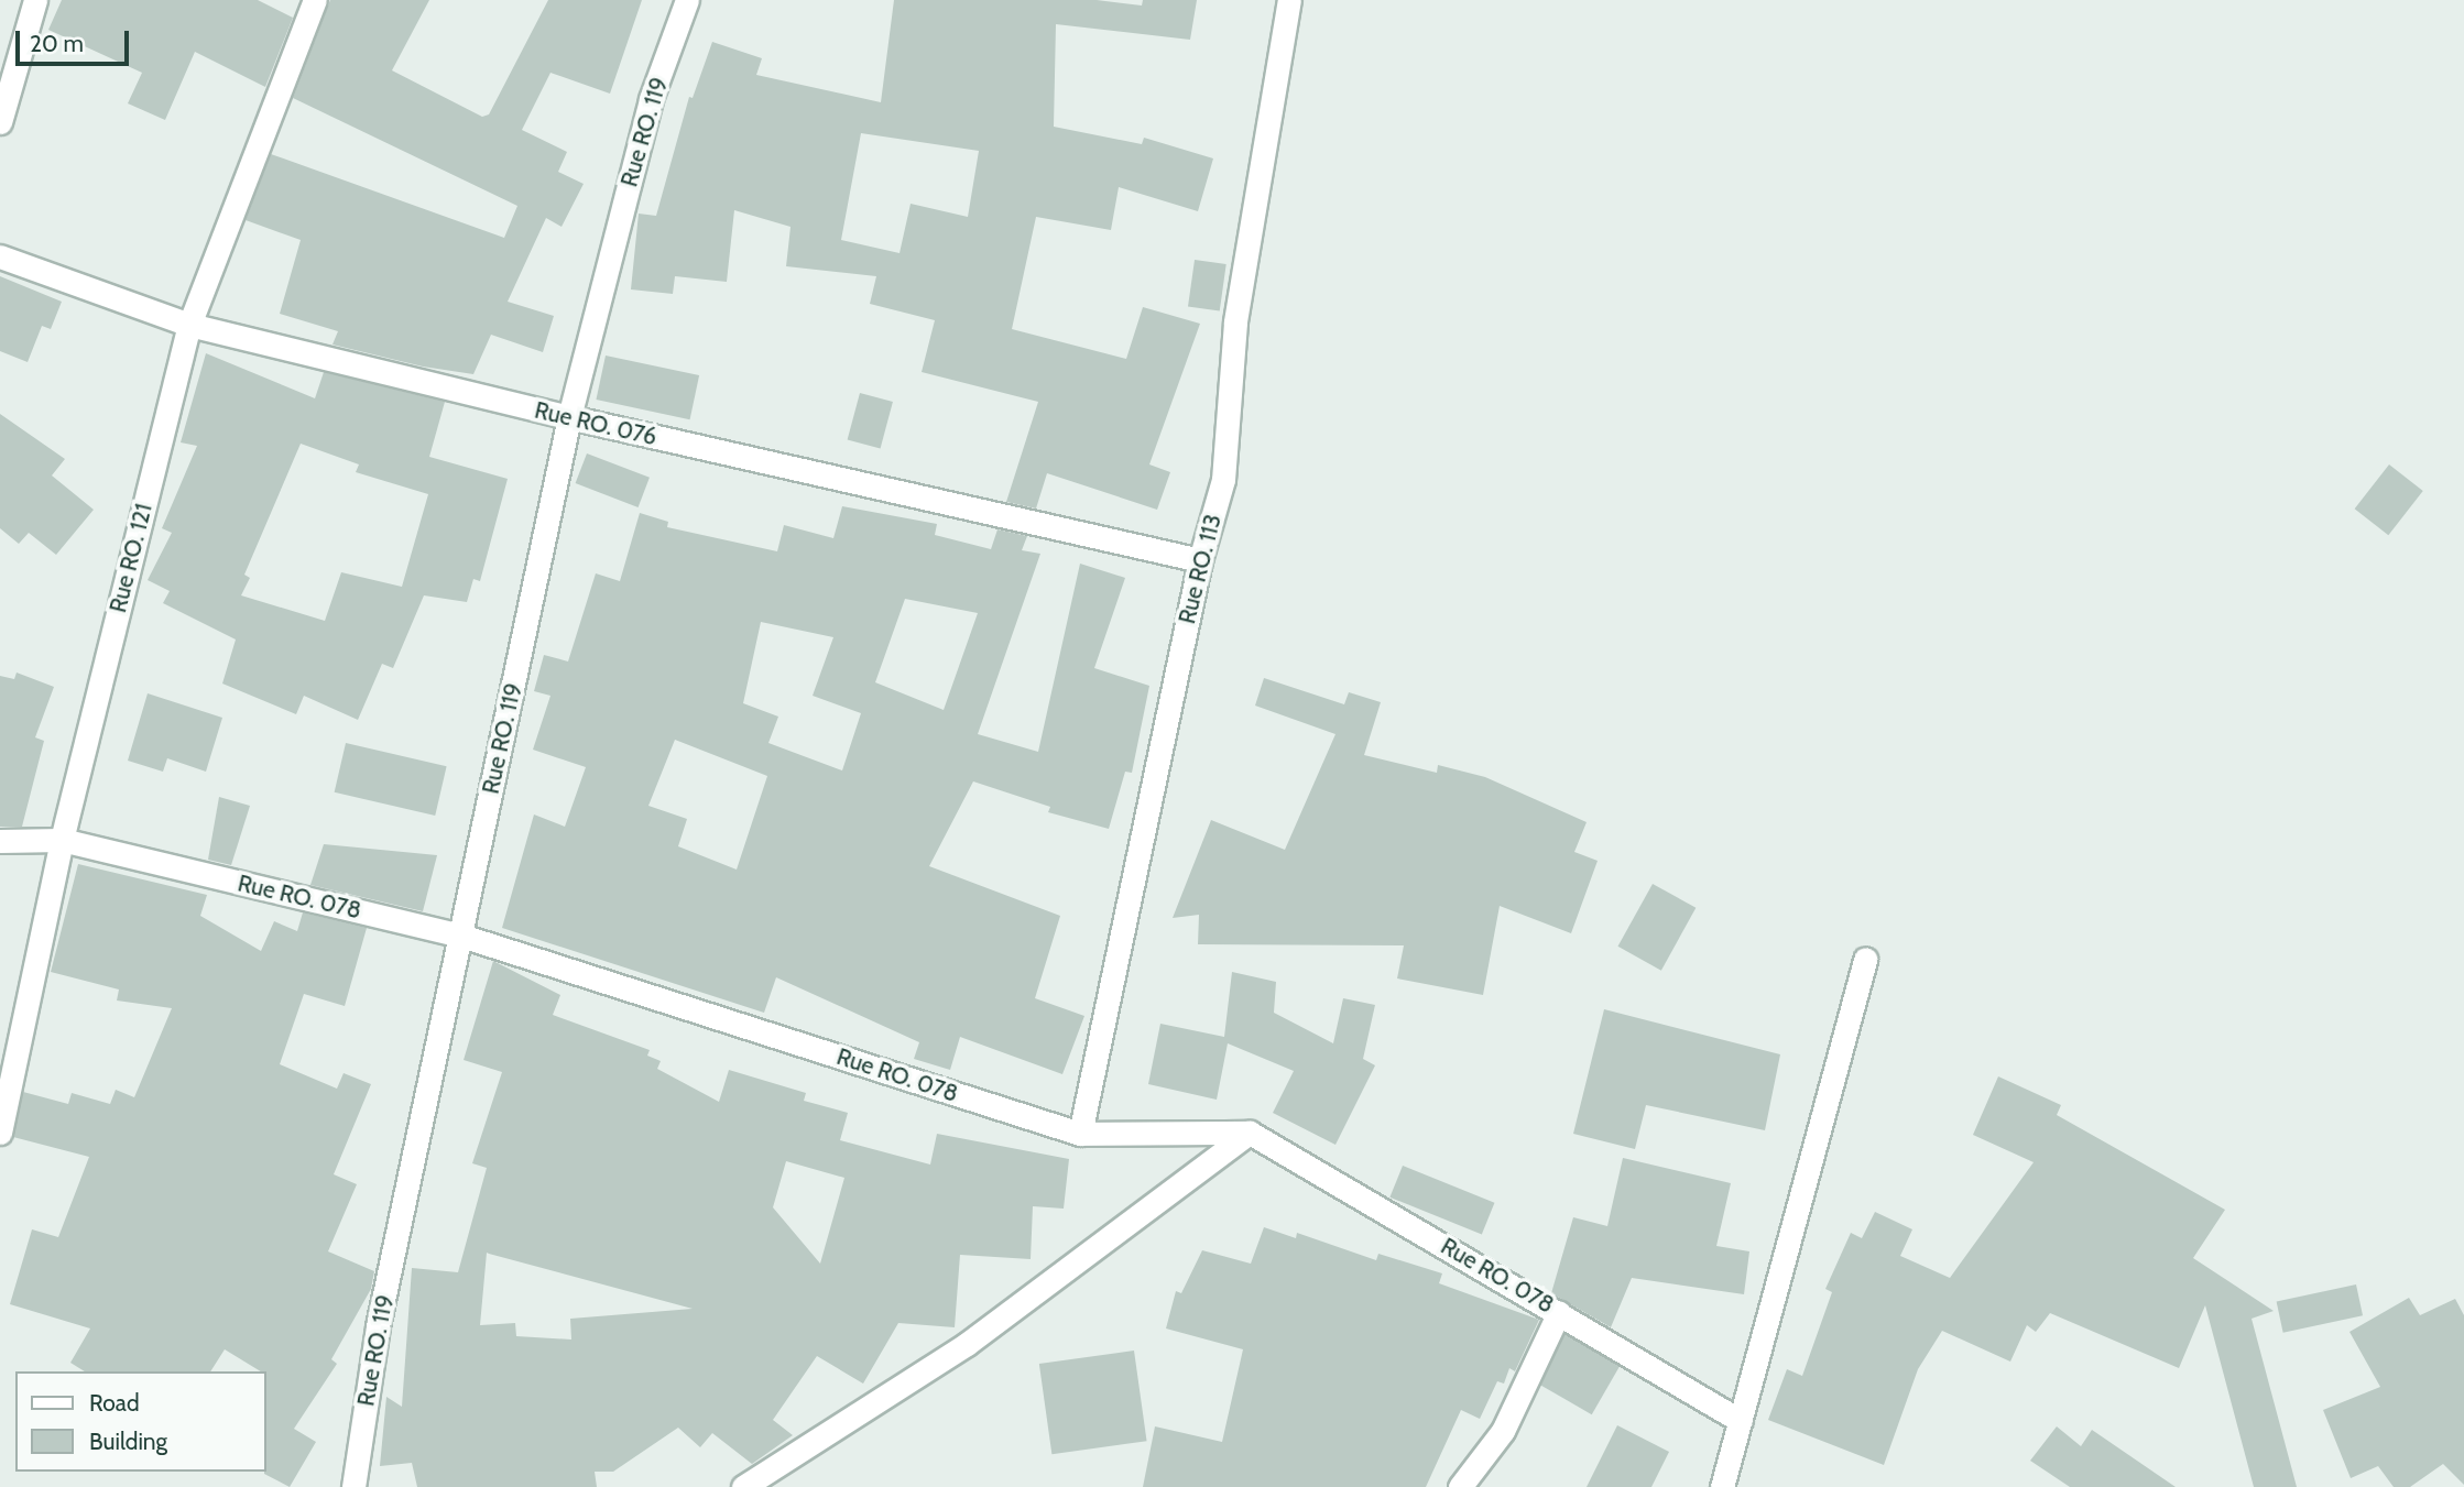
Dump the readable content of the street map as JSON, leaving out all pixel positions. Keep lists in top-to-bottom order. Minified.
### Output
{"streets":{"street":["Rue RO. 119","Rue RO. 076","Rue RO. 121","Rue RO. 113","Rue RO. 078"]},"crossings":[["Rue RO. 119","Rue RO. 076"],["Rue RO. 119","Rue RO. 078"],["Rue RO. 076","Rue RO. 121"],["Rue RO. 076","Rue RO. 113"],["Rue RO. 121","Rue RO. 078"],["Rue RO. 113","Rue RO. 078"]],"legend":["Road","Building"],"scale_bar":"20 m"}
